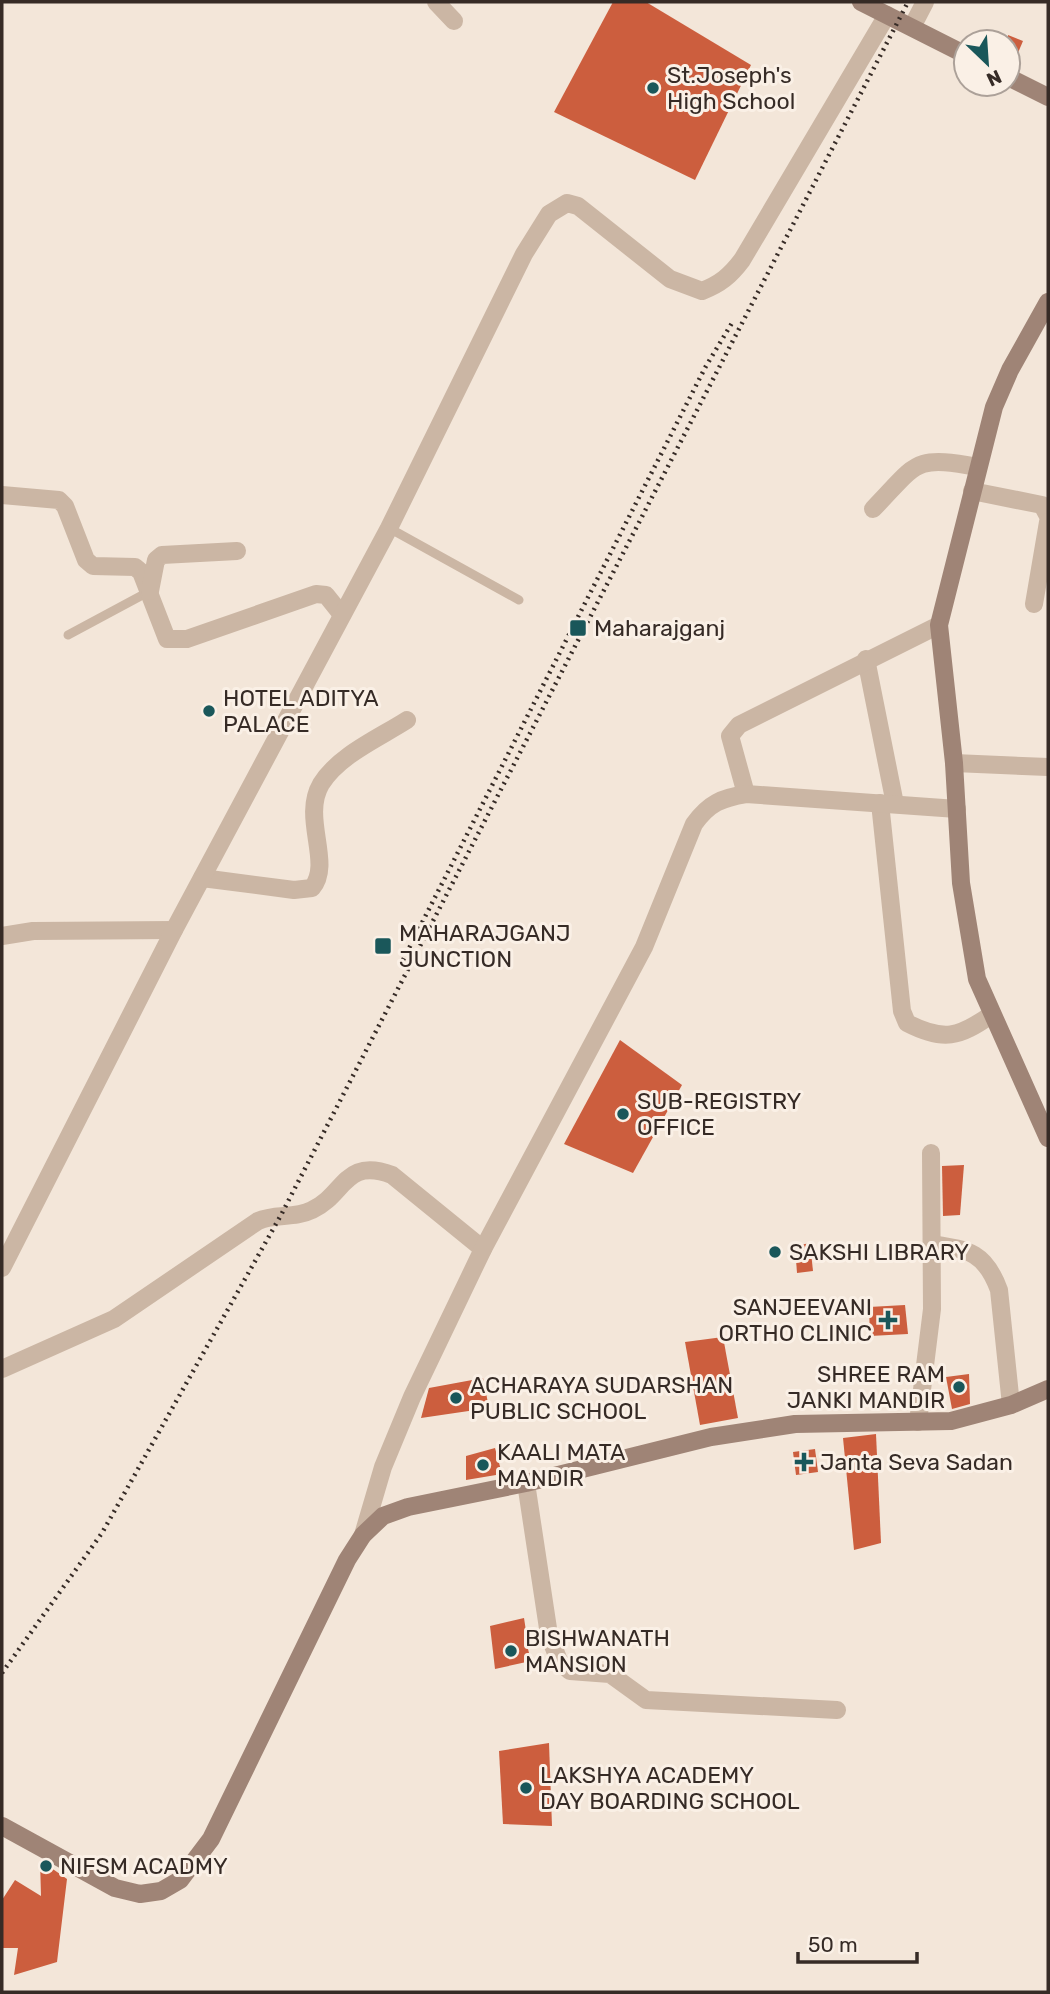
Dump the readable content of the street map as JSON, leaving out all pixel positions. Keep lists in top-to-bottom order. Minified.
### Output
{"places":{"other":["St.Joseph's High School","HOTEL ADITYA PALACE","SUB-REGISTRY OFFICE","SAKSHI LIBRARY","SHREE RAM JANKI MANDIR","ACHARAYA SUDARSHAN PUBLIC SCHOOL","KAALI MATA MANDIR","BISHWANATH MANSION","LAKSHYA ACADEMY DAY BOARDING SCHOOL","NIFSM ACADMY"],"transit":["Maharajganj","MAHARAJGANJ JUNCTION"],"health":["SANJEEVANI ORTHO CLINIC","Janta Seva Sadan"]},"scale_bar":"50 m","north":"bottom right"}
